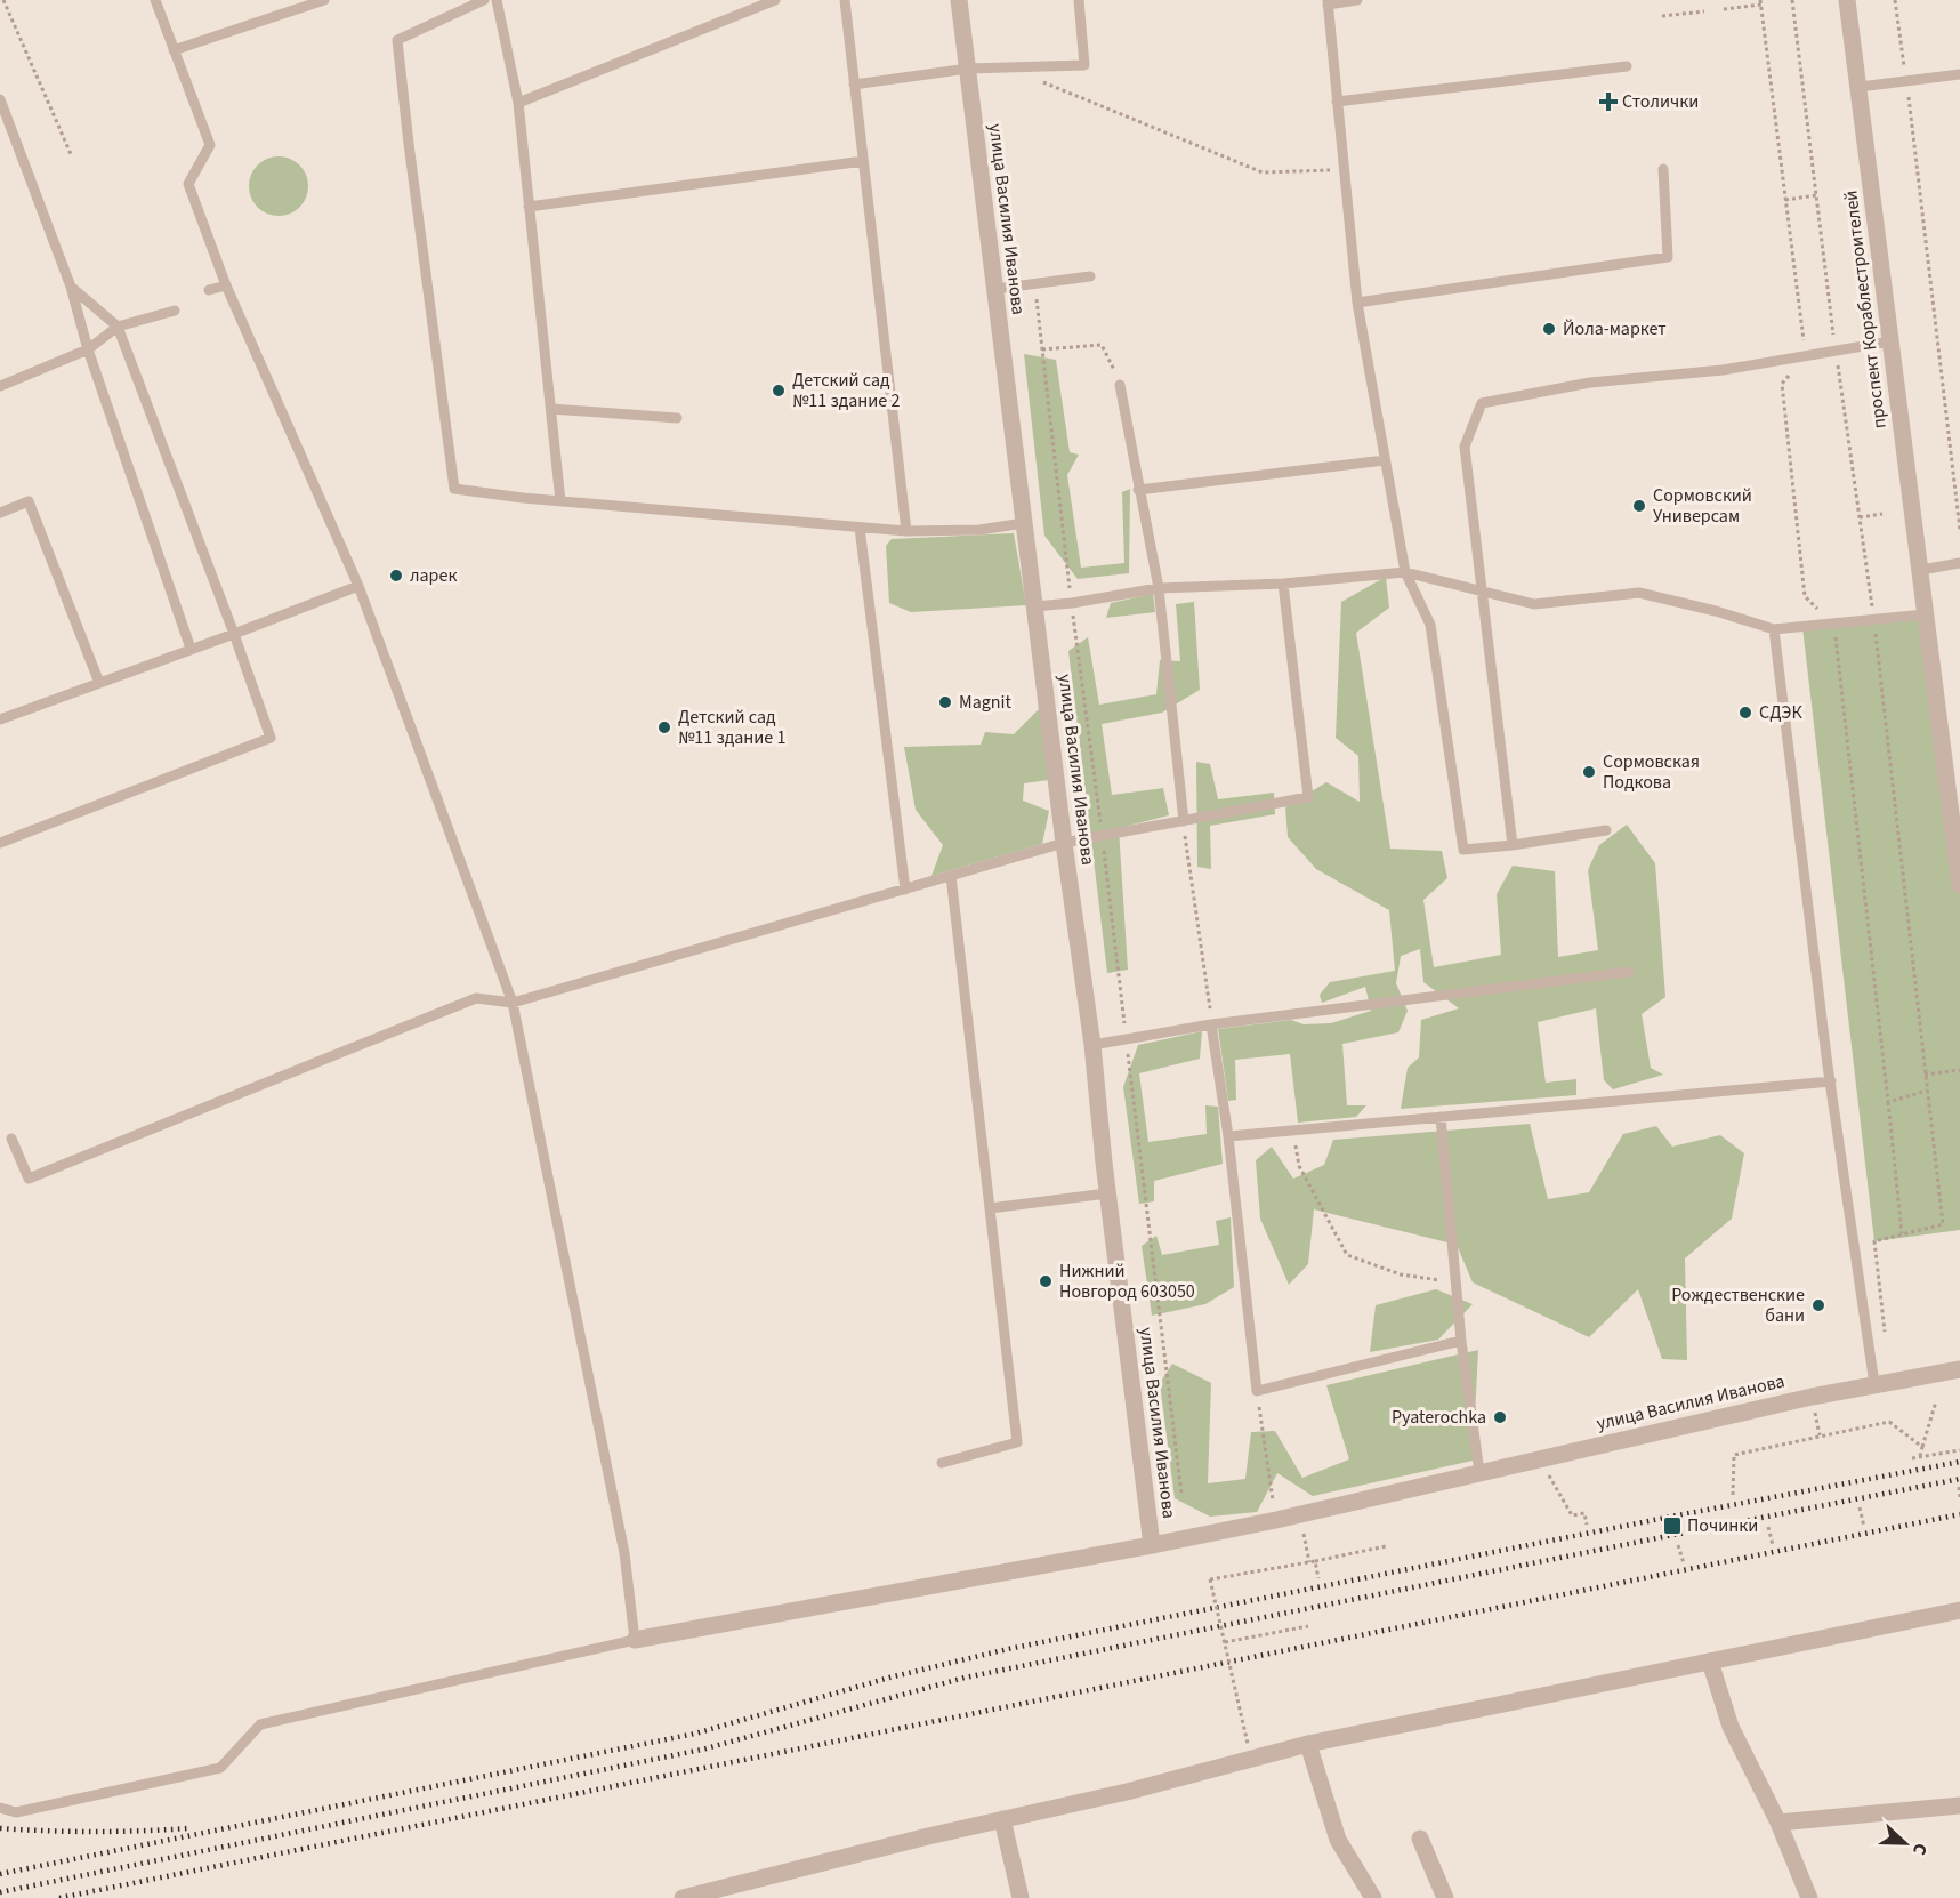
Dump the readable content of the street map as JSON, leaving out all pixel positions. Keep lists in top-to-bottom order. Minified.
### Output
{"streets":{"street":["улица Василия Иванова","проспект Кораблестроителей"]},"places":{"health":["Столички"],"other":["Йола-маркет","Детский сад №11 здание 2","Сормовский Универсам","ларек","Magnit","СДЭК","Детский сад №11 здание 1","Сормовская Подкова","Нижний Новгород 603050","Рождественские бани","Pyaterochka"],"transit":["Починки"]},"north":"right"}
